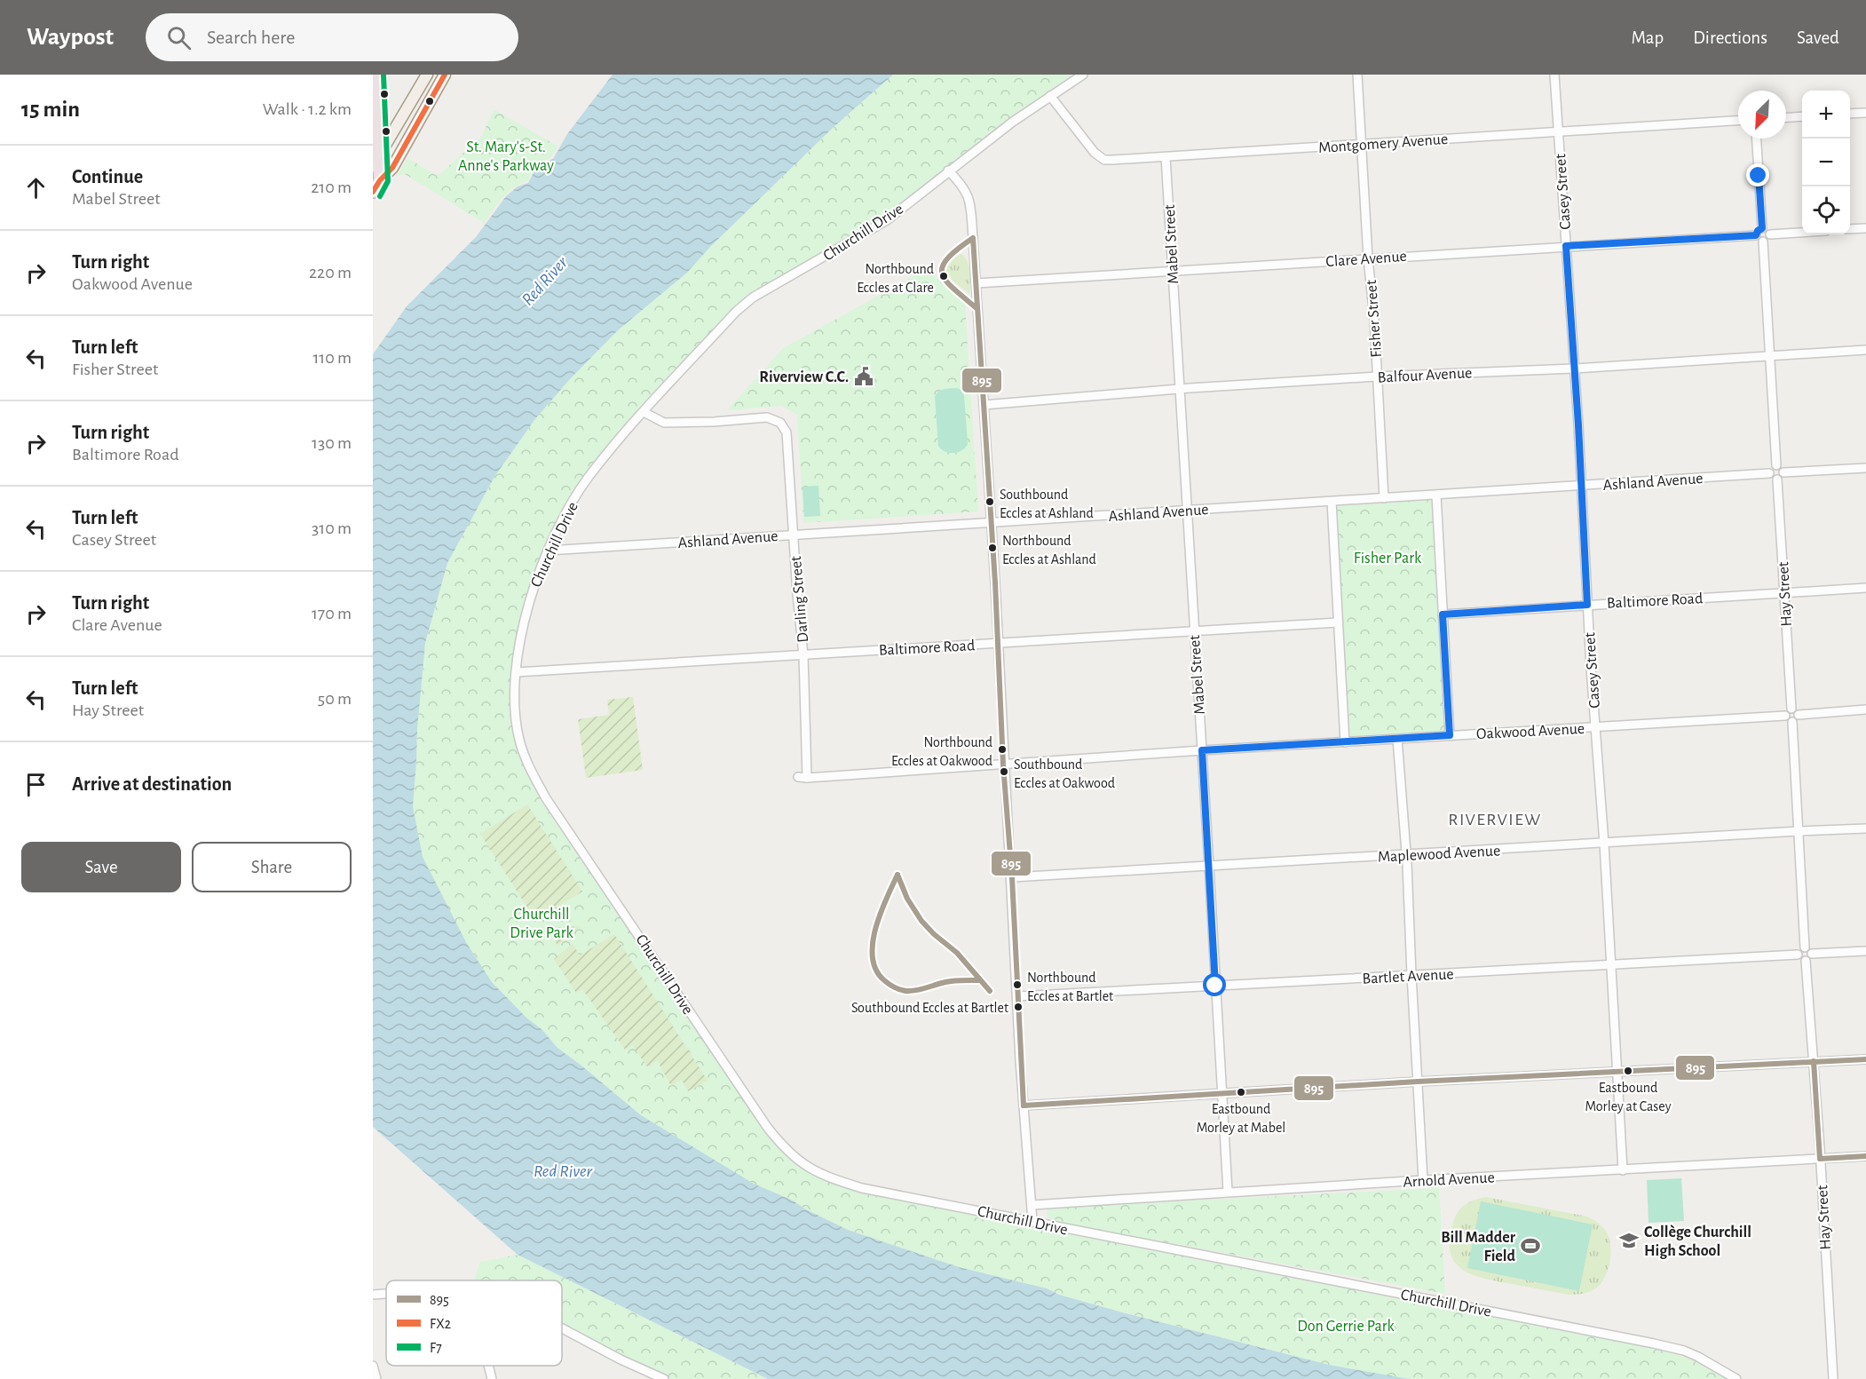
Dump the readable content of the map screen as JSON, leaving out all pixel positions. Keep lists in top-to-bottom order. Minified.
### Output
{"streets":{"street":["Montgomery Avenue","Casey Street","Churchill Drive","Mabel Street","Clare Avenue","Fisher Street","Balfour Avenue","Ashland Avenue","Hay Street","Darling Street","Baltimore Road","Oakwood Avenue","Maplewood Avenue","Bartlet Avenue","Arnold Avenue"]},"crossings":[["Montgomery Avenue","Casey Street"],["Montgomery Avenue","Churchill Drive"],["Montgomery Avenue","Mabel Street"],["Montgomery Avenue","Fisher Street"],["Casey Street","Clare Avenue"],["Casey Street","Balfour Avenue"],["Casey Street","Ashland Avenue"],["Casey Street","Baltimore Road"],["Casey Street","Oakwood Avenue"],["Casey Street","Maplewood Avenue"],["Casey Street","Bartlet Avenue"],["Casey Street","Arnold Avenue"],["Churchill Drive","Ashland Avenue"],["Churchill Drive","Darling Street"],["Churchill Drive","Baltimore Road"],["Mabel Street","Clare Avenue"],["Mabel Street","Balfour Avenue"],["Mabel Street","Ashland Avenue"],["Mabel Street","Baltimore Road"],["Mabel Street","Oakwood Avenue"],["Mabel Street","Maplewood Avenue"],["Mabel Street","Bartlet Avenue"],["Mabel Street","Arnold Avenue"],["Clare Avenue","Fisher Street"],["Fisher Street","Balfour Avenue"],["Fisher Street","Ashland Avenue"],["Ashland Avenue","Hay Street"],["Ashland Avenue","Darling Street"],["Hay Street","Baltimore Road"],["Hay Street","Oakwood Avenue"],["Hay Street","Bartlet Avenue"],["Hay Street","Arnold Avenue"],["Darling Street","Baltimore Road"],["Darling Street","Oakwood Avenue"]],"districts":["RIVERVIEW"],"water":["Red River"],"parks":["St. Mary's-St. Anne's Parkway","Fisher Park","Churchill Drive Park","Don Gerrie Park"],"places":{"other":["Northbound Eccles at Clare","Southbound Eccles at Ashland","Northbound Eccles at Ashland","Northbound Eccles at Oakwood","Southbound Eccles at Oakwood","Northbound Eccles at Bartlet","Southbound Eccles at Bartlet","Eastbound Morley at Casey","Eastbound Morley at Mabel"],"public building":["Riverview C.C."],"school or university":["Collège Churchill High School"],"sports":["Bill Madder Field"]},"lines":["transit line FX2","transit line F7","transit line 895"],"legend":["895","FX2","F7"],"north":"bottom left","page":{"header":"Waypost","search":"Search here","nav":["Map","Directions","Saved"],"heading":["15 min","Walk · 1.2 km"],"map_buttons":["+","−"],"list":[["Continue","Mabel Street","210 m"],["Turn right","Oakwood Avenue","220 m"],["Turn left","Fisher Street","110 m"],["Turn right","Baltimore Road","130 m"],["Turn left","Casey Street","310 m"],["Turn right","Clare Avenue","170 m"],["Turn left","Hay Street","50 m"],"Arrive at destination"],"buttons":["Save","Share"]}}
